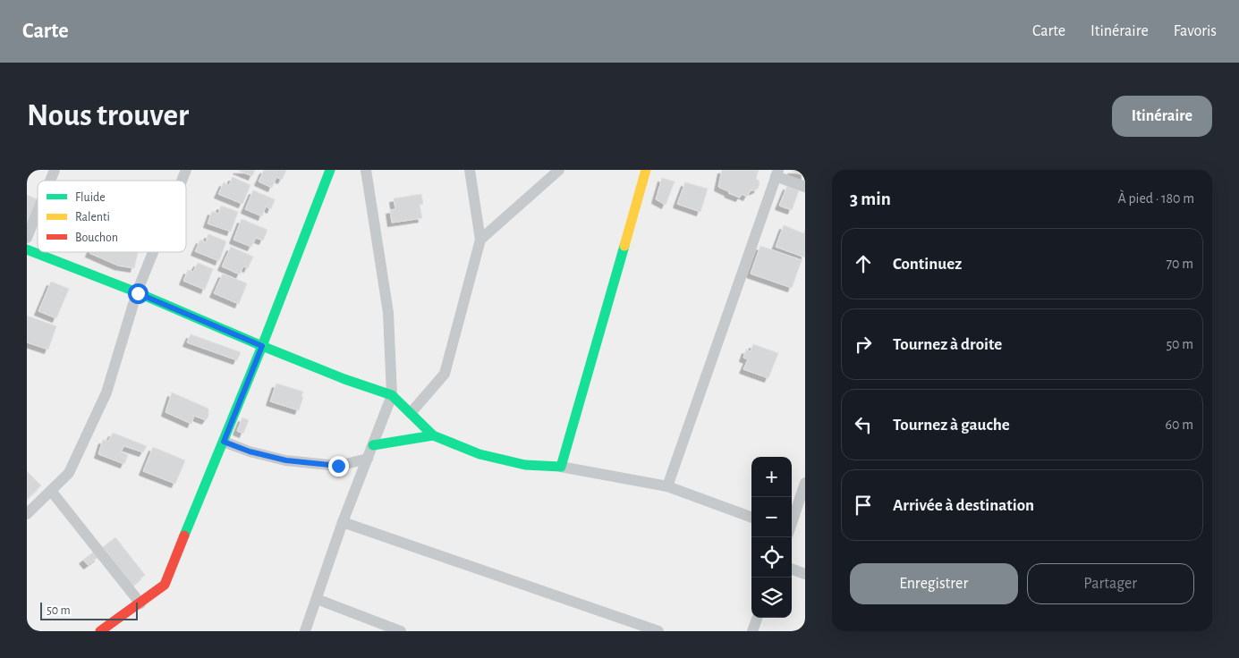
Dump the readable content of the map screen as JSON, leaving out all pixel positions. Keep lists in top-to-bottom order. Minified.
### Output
{"legend":["Fluide","Ralenti","Bouchon"],"scale_bar":"50 m","page":{"header":"Carte","nav":["Carte","Itinéraire","Favoris"],"buttons":["Itinéraire",["Enregistrer","Partager"]],"title":"Nous trouver","heading":["3 min","À pied · 180 m"],"list":[["Continuez","70 m"],["Tournez à droite","50 m"],["Tournez à gauche","60 m"],"Arrivée à destination"],"map_buttons":["+","−"],"scale":"50 m"}}
